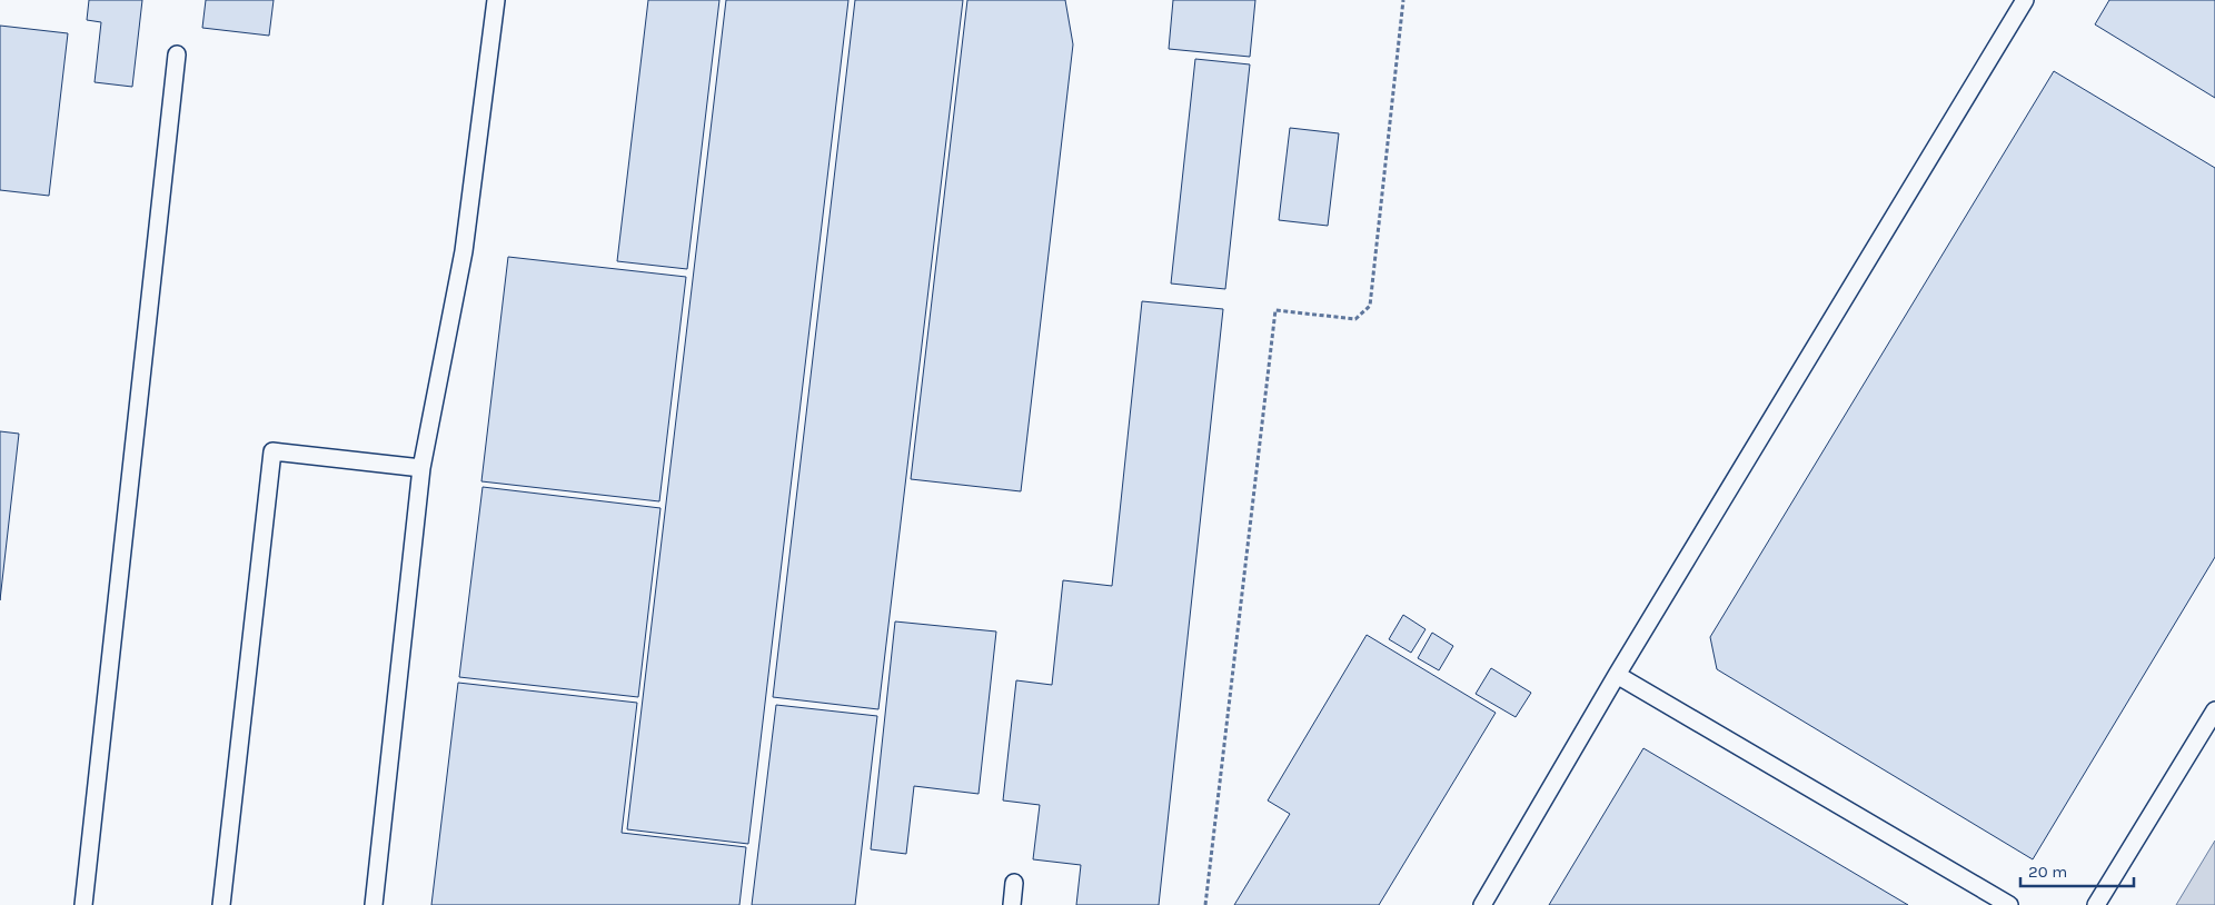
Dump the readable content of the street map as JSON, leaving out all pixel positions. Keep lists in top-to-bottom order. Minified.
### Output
{"scale_bar":"20 m"}
